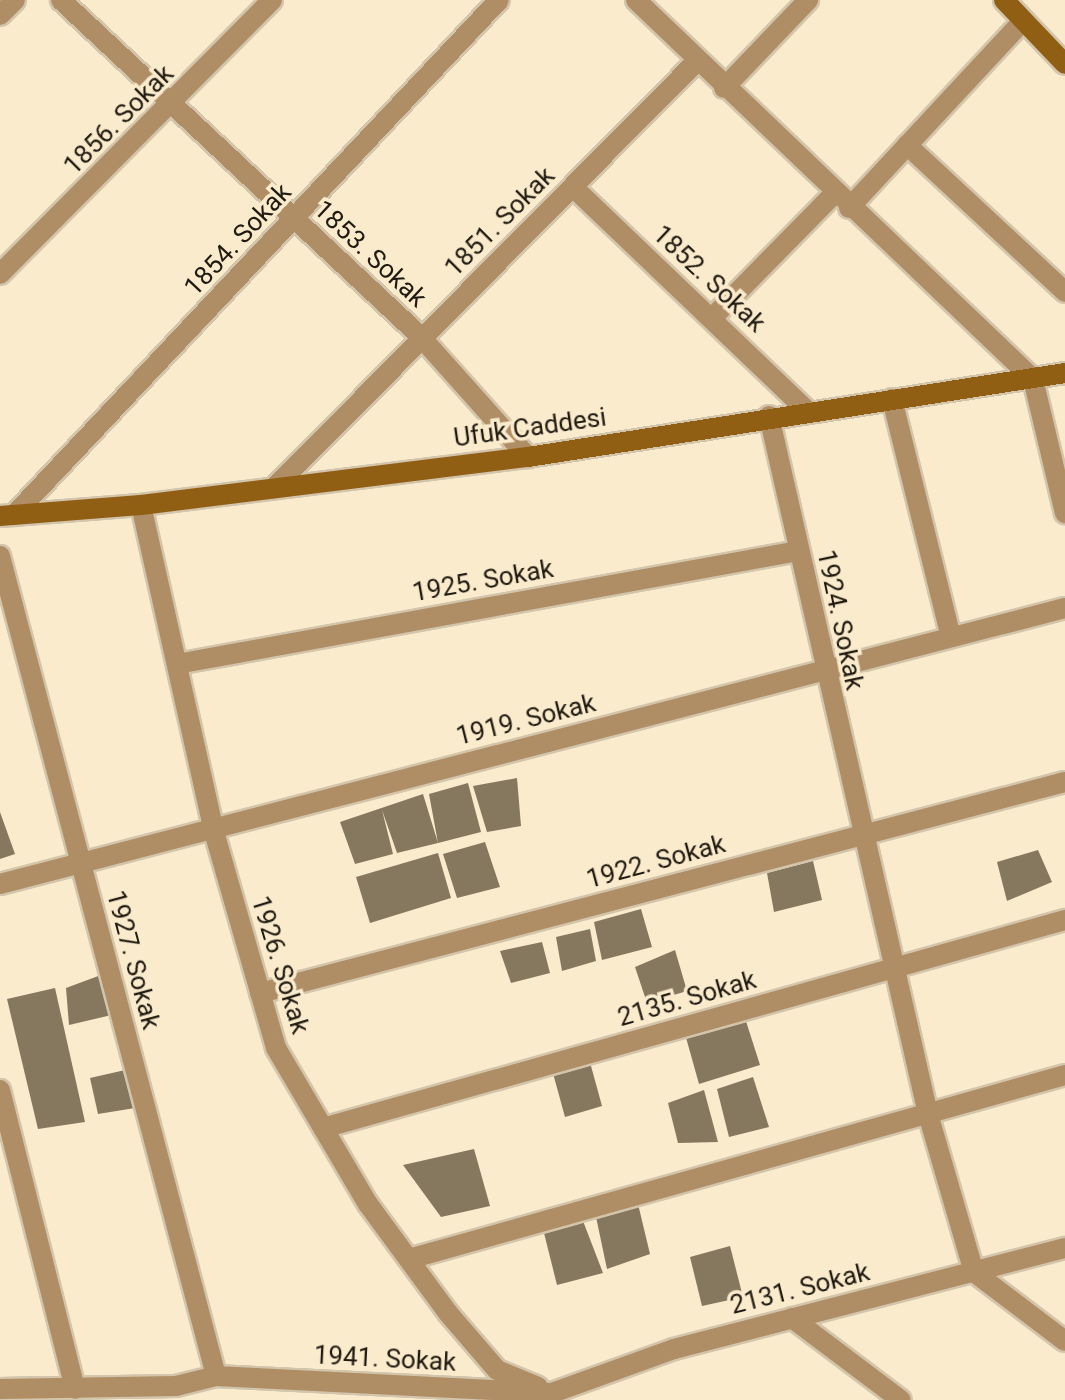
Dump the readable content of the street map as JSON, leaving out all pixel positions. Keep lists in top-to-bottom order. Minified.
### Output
{"streets":{"main road":["Ufuk Caddesi"],"street":["1856. Sokak","1851. Sokak","1854. Sokak","1853. Sokak","1852. Sokak","1925. Sokak","1924. Sokak","1919. Sokak","1922. Sokak","1927. Sokak","1926. Sokak","2135. Sokak","2131. Sokak","1941. Sokak"]},"crossings":[["1856. Sokak","1853. Sokak"],["1851. Sokak","1853. Sokak"],["1851. Sokak","1852. Sokak"],["1851. Sokak","Ufuk Caddesi"],["1854. Sokak","1853. Sokak"],["1854. Sokak","Ufuk Caddesi"],["1853. Sokak","Ufuk Caddesi"],["1852. Sokak","Ufuk Caddesi"],["Ufuk Caddesi","1924. Sokak"],["Ufuk Caddesi","1926. Sokak"],["1925. Sokak","1924. Sokak"],["1925. Sokak","1926. Sokak"],["1924. Sokak","1919. Sokak"],["1924. Sokak","1922. Sokak"],["1924. Sokak","2135. Sokak"],["1924. Sokak","2131. Sokak"],["1919. Sokak","1927. Sokak"],["1919. Sokak","1926. Sokak"],["1922. Sokak","1926. Sokak"],["1927. Sokak","1941. Sokak"],["1926. Sokak","2135. Sokak"],["1926. Sokak","2131. Sokak"],["1926. Sokak","1941. Sokak"],["2131. Sokak","1941. Sokak"]]}
